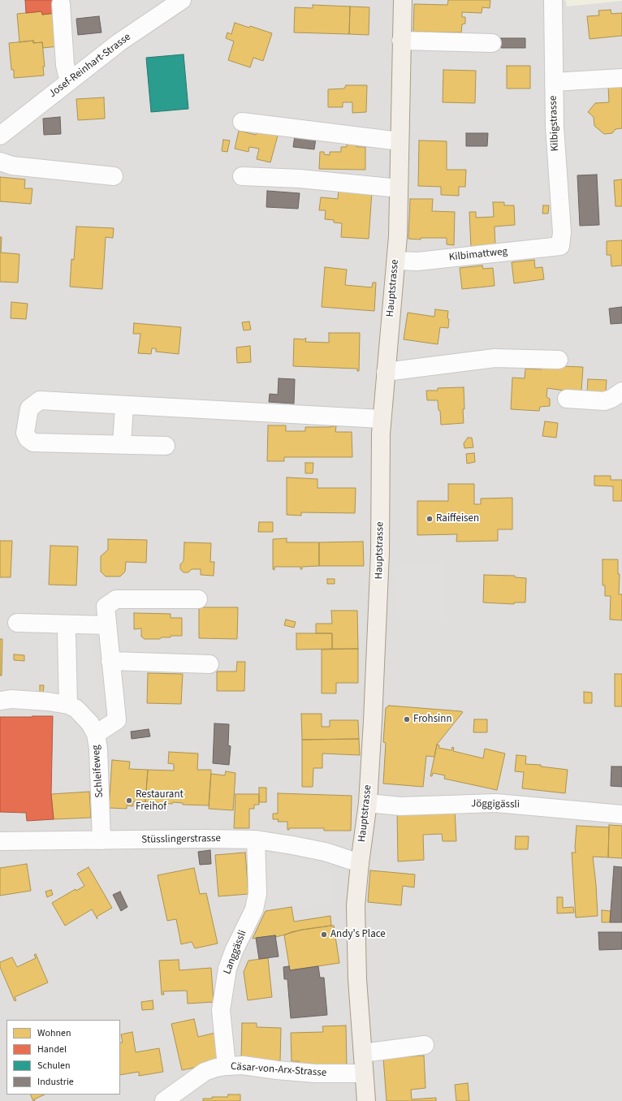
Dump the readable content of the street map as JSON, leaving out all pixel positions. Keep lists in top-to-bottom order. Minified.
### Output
{"streets":{"main road":["Hauptstrasse"],"street":["Josef-Reinhart-Strasse","Kilbigstrasse","Kilbimattweg","Schleifeweg","Jöggigässli","Stüsslingerstrasse","Langgässli","Cäsar-von-Arx-Strasse"]},"crossings":[["Kilbigstrasse","Kilbimattweg"],["Kilbimattweg","Hauptstrasse"],["Hauptstrasse","Jöggigässli"],["Hauptstrasse","Stüsslingerstrasse"],["Hauptstrasse","Cäsar-von-Arx-Strasse"],["Schleifeweg","Stüsslingerstrasse"],["Stüsslingerstrasse","Langgässli"],["Langgässli","Cäsar-von-Arx-Strasse"]],"places":["Raiffeisen","Frohsinn","Restaurant Freihof","Andy's Place"],"legend":["Wohnen","Handel","Schulen","Industrie"]}
